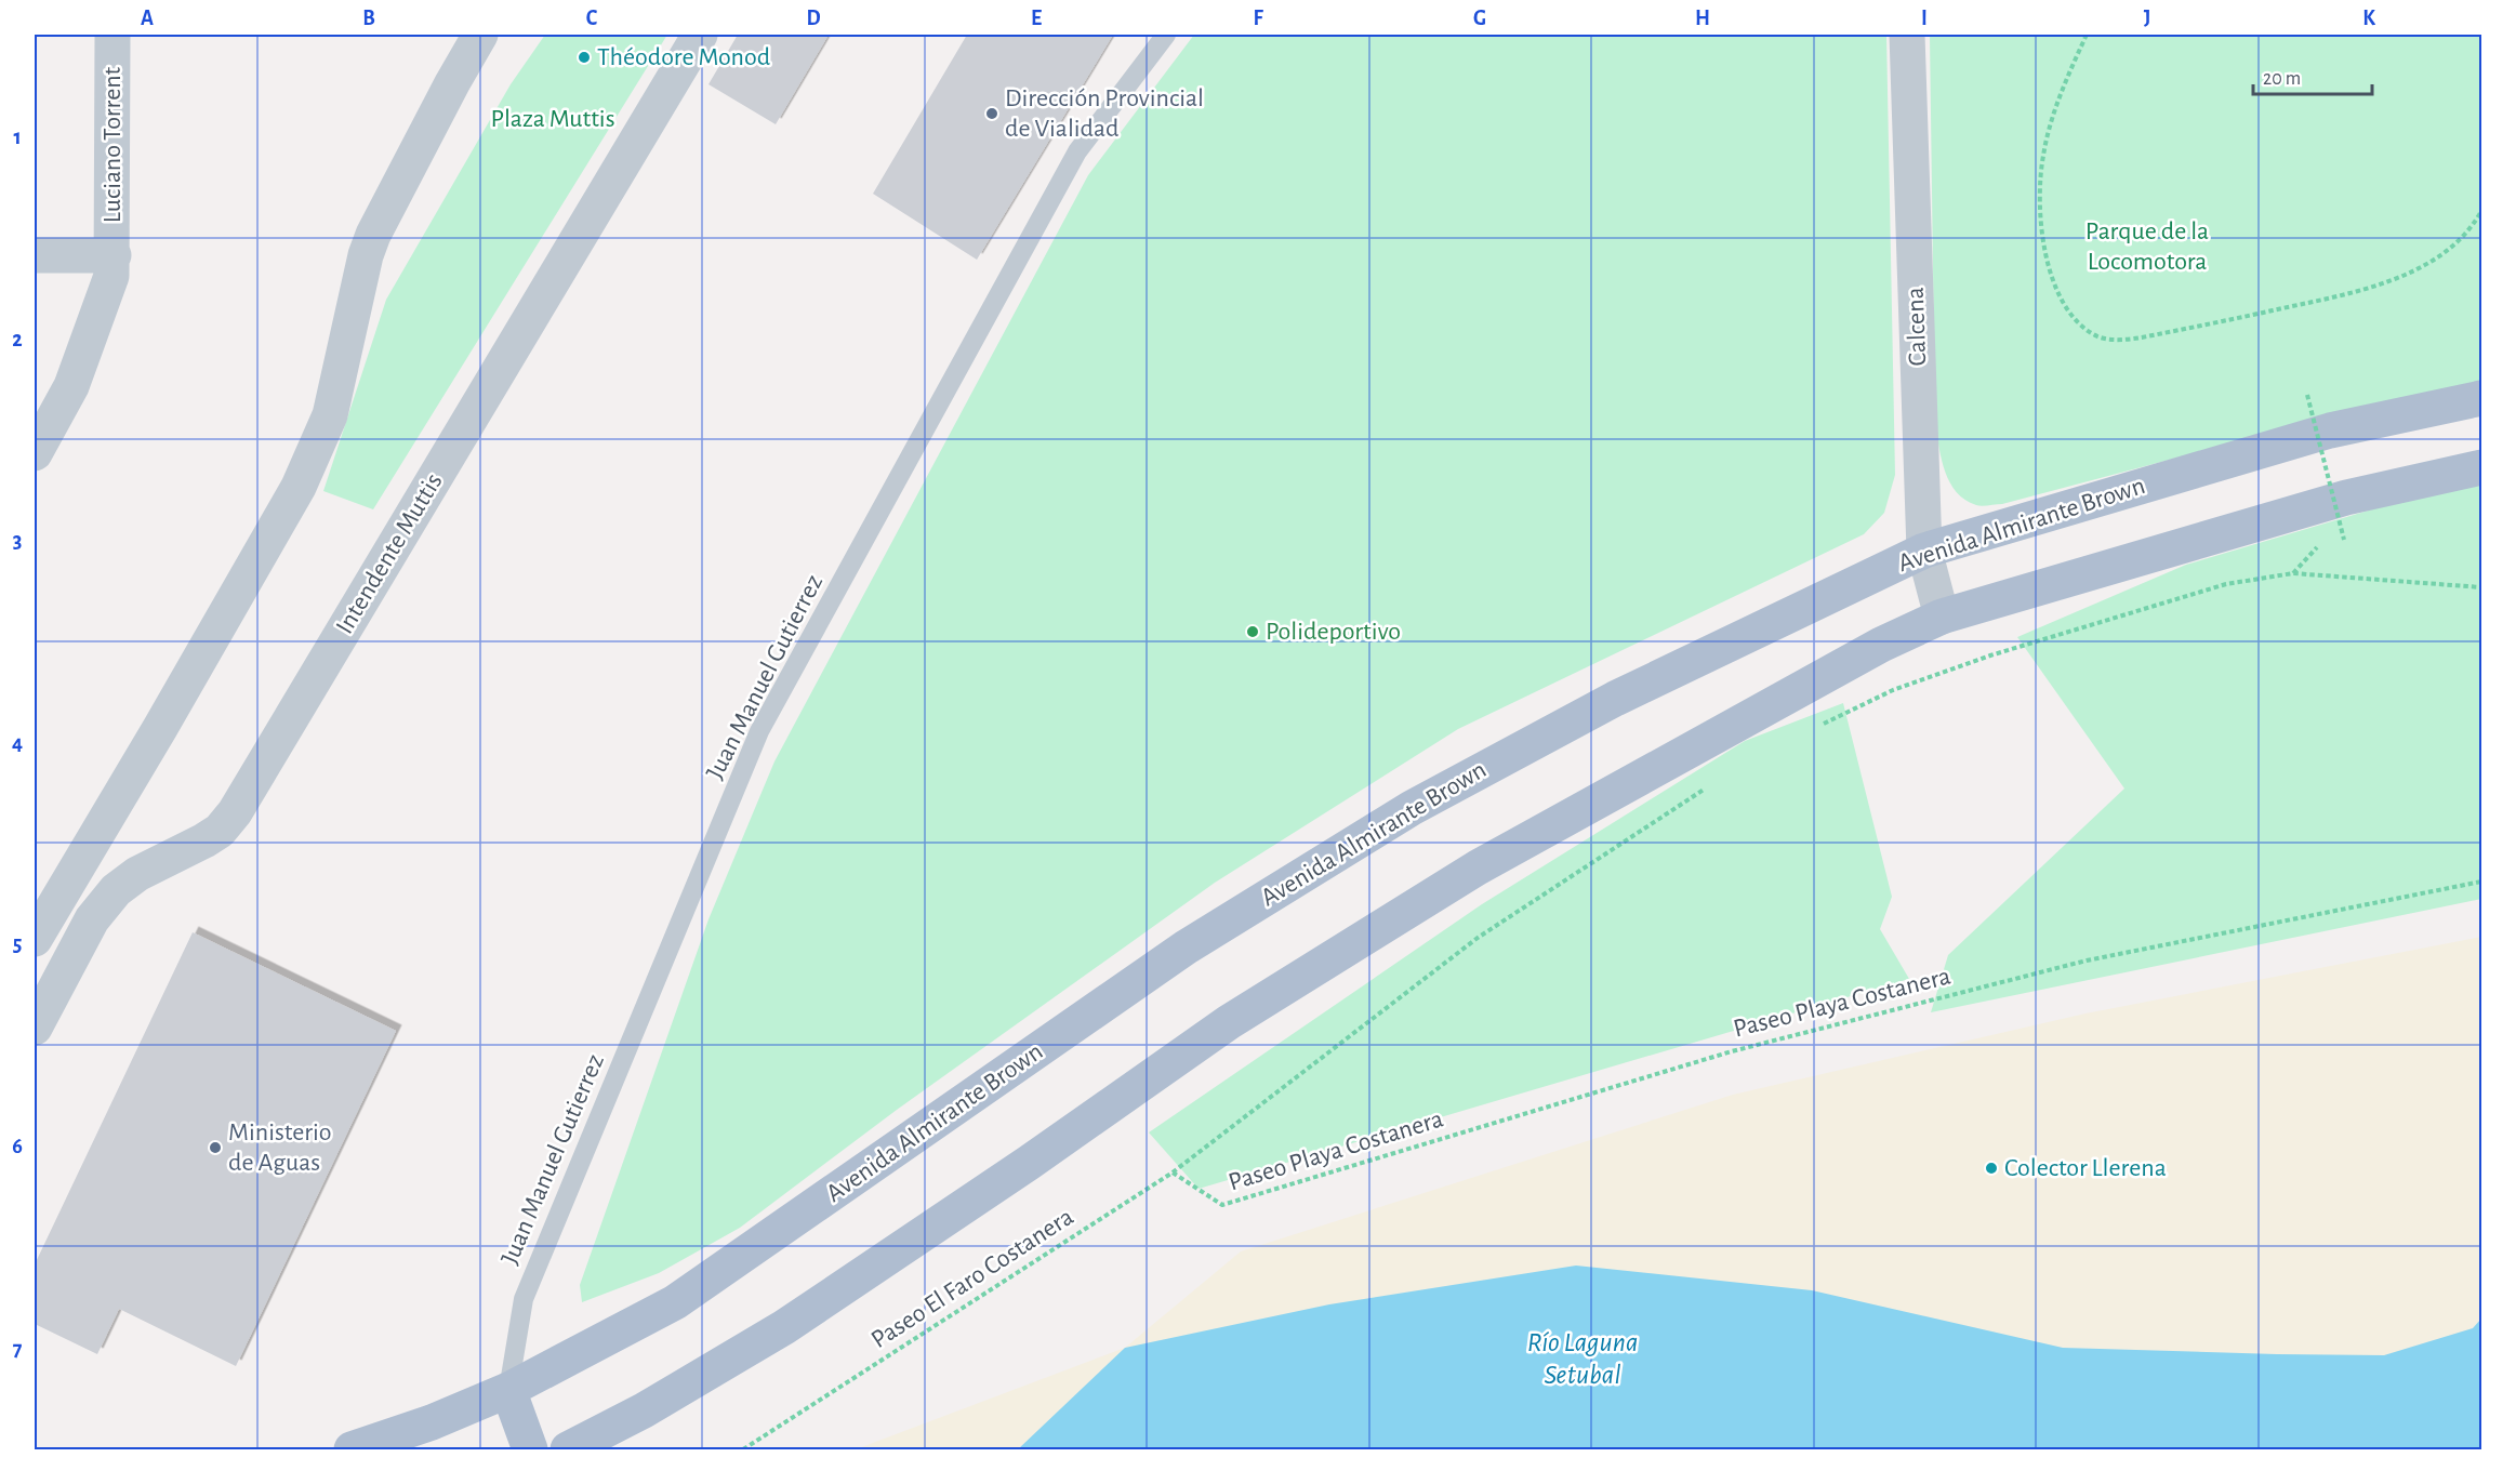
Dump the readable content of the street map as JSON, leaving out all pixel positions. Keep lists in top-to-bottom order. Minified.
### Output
{"streets":{"main road":["Avenida Almirante Brown"],"street":["Luciano Torrent","Calcena","Intendente Muttis"],"lane":["Juan Manuel Gutierrez"],"path":["Paseo Playa Costanera","Paseo El Faro Costanera"]},"crossings":[["Calcena","Avenida Almirante Brown"],["Avenida Almirante Brown","Juan Manuel Gutierrez"],["Paseo Playa Costanera","Paseo El Faro Costanera"]],"water":["Río Laguna Setubal"],"parks":["Plaza Muttis","Parque de la Locomotora"],"places":["Théodore Monod","Dirección Provincial de Vialidad","Polideportivo","Ministerio de Aguas","Colector Llerena"],"scale_bar":"20 m","grid":{"columns":["A","B","C","D","E","F","G","H","I","J","K"],"rows":["1","2","3","4","5","6","7"]}}
